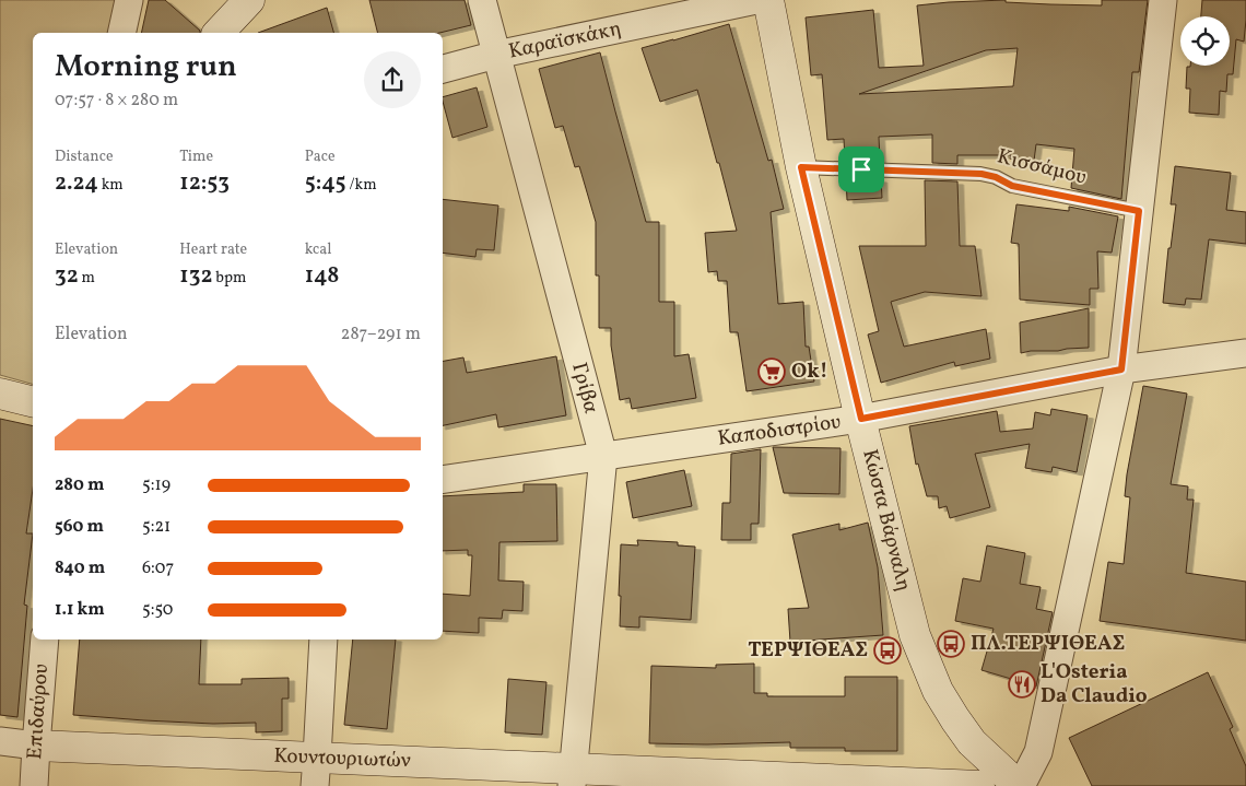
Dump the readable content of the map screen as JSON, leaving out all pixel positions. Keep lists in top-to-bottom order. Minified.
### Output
{"streets":{"street":["Καραϊσκάκη","Γρίβα","Καποδιστρίου","Κώστα Βάρναλη","Επιδαύρου","Κουντουριωτών"],"lane":["Κισσάμου"]},"crossings":[["Καραϊσκάκη","Γρίβα"],["Κισσάμου","Κώστα Βάρναλη"],["Γρίβα","Καποδιστρίου"],["Γρίβα","Κουντουριωτών"],["Καποδιστρίου","Κώστα Βάρναλη"],["Επιδαύρου","Κουντουριωτών"]],"places":{"supermarket":["Ok!"],"bus stop":["ΠΛ.ΤΕΡΨΙΘΕΑΣ","ΤΕΡΨΙΘΕΑΣ"],"restaurant":["L'Osteria Da Claudio"]},"page":{"heading":["Morning run","07:57 · 8 × 280 m"],"stats":[["Distance","2.24 km"],["Time","12:53"],["Pace","5:45 /km"],["Elevation","32 m"],["Heart rate","132 bpm"],["kcal","148"]],"chart":["Elevation","287–291 m"],"list":[{"name":"280 m","note":"5:19"},{"name":"560 m","note":"5:21"},{"name":"840 m","note":"6:07"},{"name":"1.1 km","note":"5:50"}]}}
